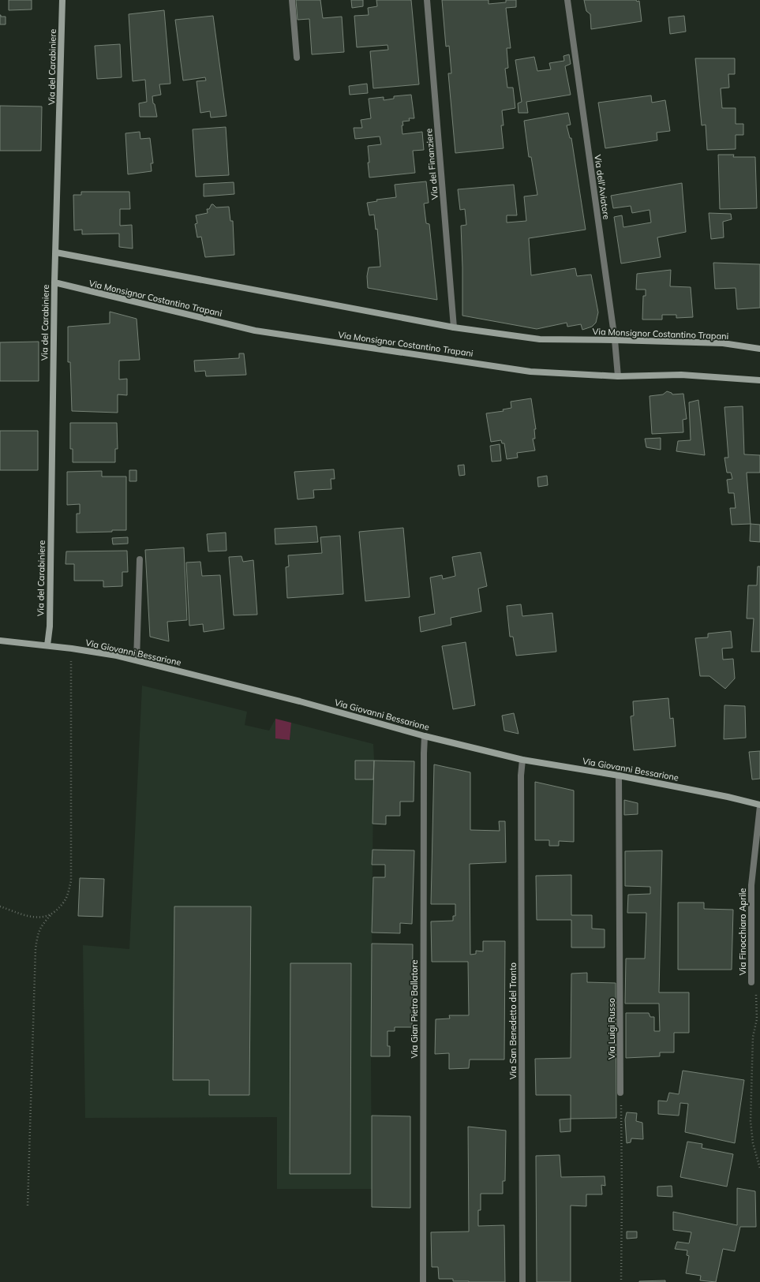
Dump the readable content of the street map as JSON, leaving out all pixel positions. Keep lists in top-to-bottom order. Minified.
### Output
{"streets":{"street":["Via del Carabiniere","Via del Finanziere","Via dell'Aviatore","Via Monsignor Costantino Trapani","Via Giovanni Bessarione","Via Finocchiaro Aprile","Via Gian Pietro Ballatore","Via San Benedetto del Tronto","Via Luigi Russo"]},"crossings":[["Via del Carabiniere","Via Monsignor Costantino Trapani"],["Via del Carabiniere","Via Giovanni Bessarione"],["Via del Finanziere","Via Monsignor Costantino Trapani"],["Via dell'Aviatore","Via Monsignor Costantino Trapani"],["Via Giovanni Bessarione","Via Finocchiaro Aprile"],["Via Giovanni Bessarione","Via Gian Pietro Ballatore"],["Via Giovanni Bessarione","Via San Benedetto del Tronto"],["Via Giovanni Bessarione","Via Luigi Russo"]]}
